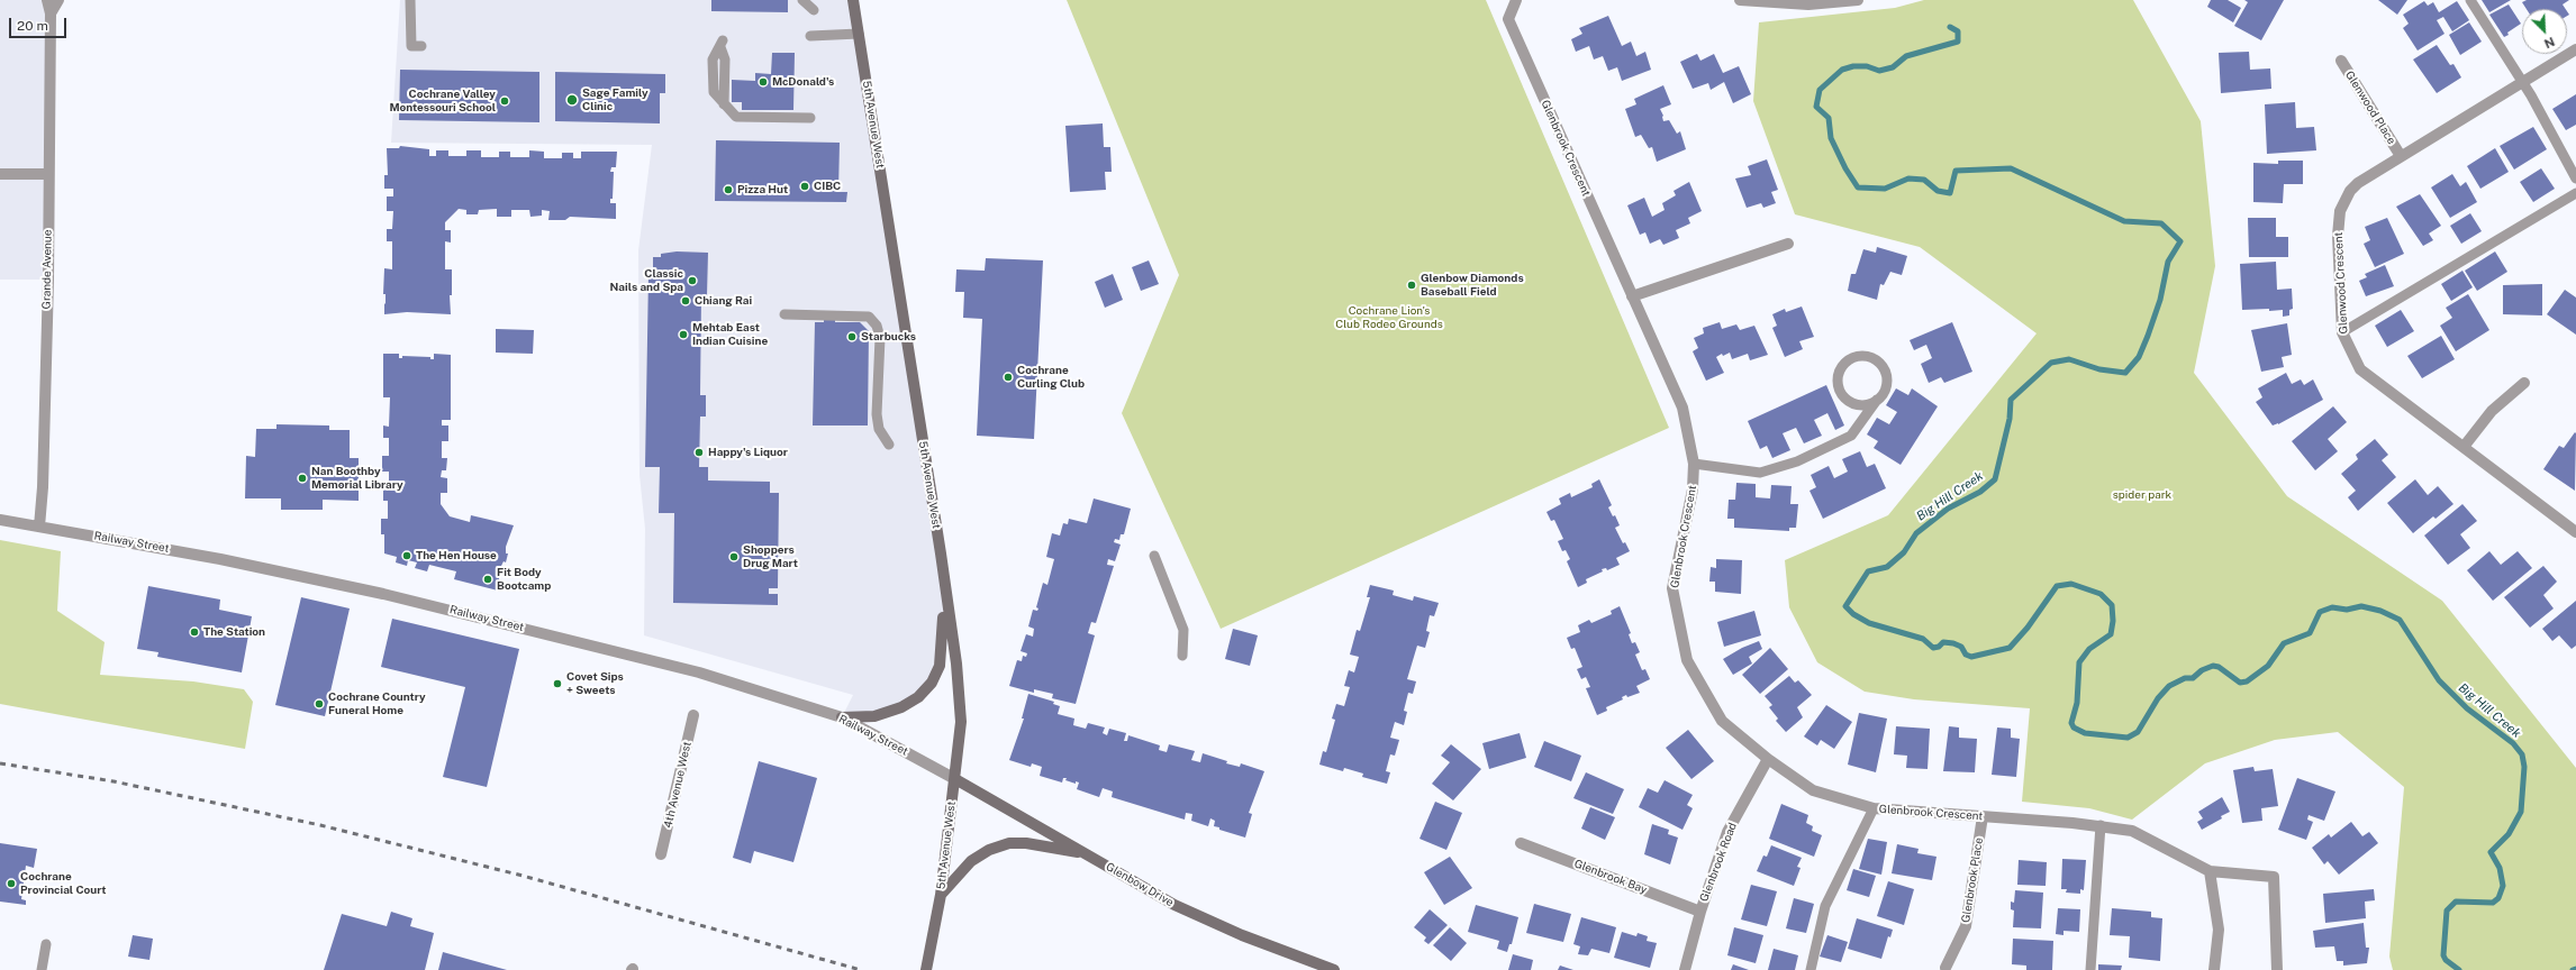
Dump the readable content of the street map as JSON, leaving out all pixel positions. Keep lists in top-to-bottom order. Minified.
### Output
{"streets":{"street":["Glenwood Place","5th Avenue West","Glenbrook Crescent","Grande Avenue","Glenwood Crescent","Railway Street","4th Avenue West","Glenbrook Road","Glenbrook Bay","Glenbrook Place","Glenbow Drive"]},"crossings":[["Glenwood Place","Glenwood Crescent"],["5th Avenue West","Railway Street"],["5th Avenue West","Glenbow Drive"],["Glenbrook Crescent","Glenbrook Road"],["Glenbrook Crescent","Glenbrook Place"],["Grande Avenue","Railway Street"],["Railway Street","Glenbow Drive"],["Glenbrook Road","Glenbrook Bay"]],"water":["Big Hill Creek"],"parks":["Cochrane Lion's Club Rodeo Grounds","spider park"],"places":["McDonald's","Sage Family Clinic","Cochrane Valley Montessouri School","CIBC","Pizza Hut","Classic Nails and Spa","Glenbow Diamonds Baseball Field","Chiang Rai","Mehtab East Indian Cuisine","Starbucks","Cochrane Curling Club","Happy's Liquor","Nan Boothby Memorial Library","The Hen House","Shoppers Drug Mart","Fit Body Bootcamp","The Station","Covet Sips + Sweets","Cochrane Country Funeral Home","Cochrane Provincial Court"],"scale_bar":"20 m","north":"bottom right"}
